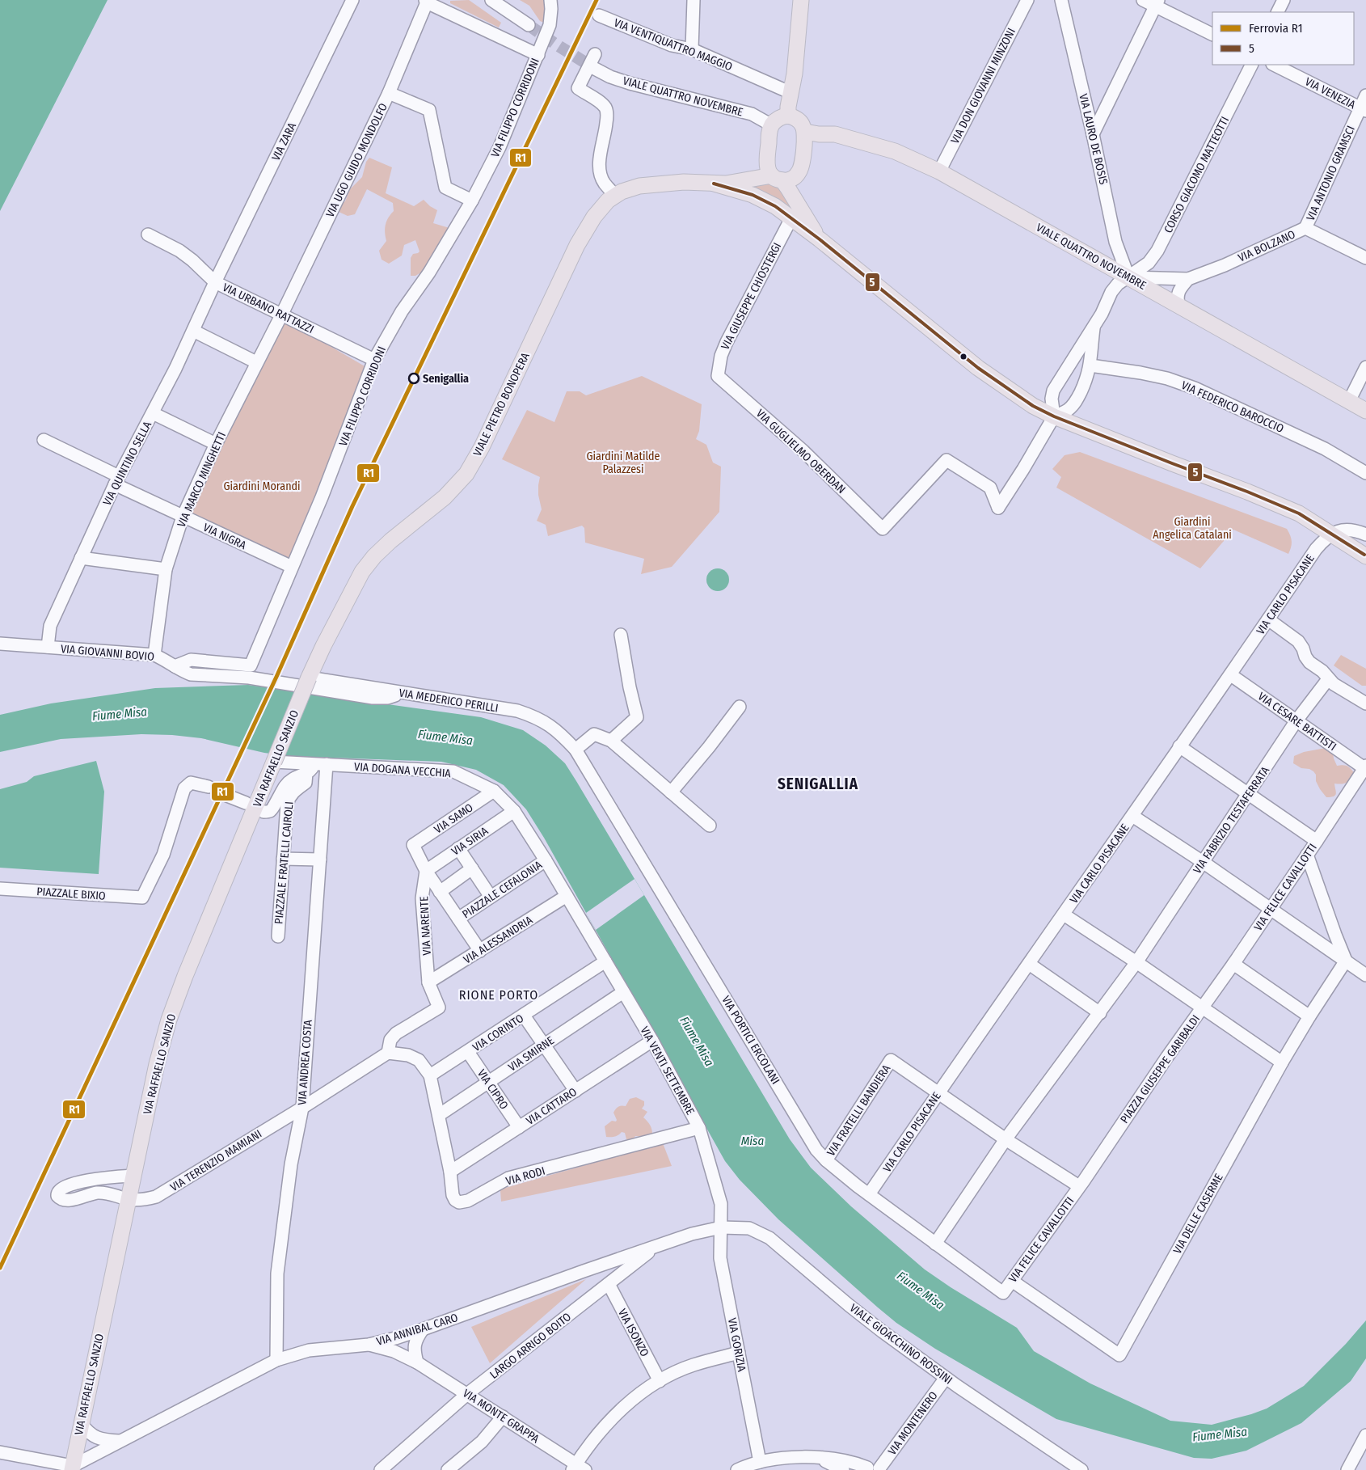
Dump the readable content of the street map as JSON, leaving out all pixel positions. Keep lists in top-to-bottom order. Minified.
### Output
{"streets":{"main road":["VIALE QUATTRO NOVEMBRE","VIALE PIETRO BONOPERA","VIA RAFFAELLO SANZIO"],"street":["VIA VENTIQUATTRO MAGGIO","VIA DON GIOVANNI MINZONI","VIA VENEZIA","VIA FILIPPO CORRIDONI","VIA LAURO DE BOSIS","VIA ZARA","VIA UGO GUIDO MONDOLFO","VIA ANTONIO GRAMSCI","CORSO GIACOMO MATTEOTTI","VIA BOLZANO","VIA GIUSEPPE CHIOSTERGI","VIA URBANO RATTAZZI","VIA FEDERICO BAROCCIO","VIA GUGLIELMO OBERDAN","VIA QUINTINO SELLA","VIA MARCO MINGHETTI","VIA NIGRA","VIA CARLO PISACANE","VIA GIOVANNI BOVIO","VIA MEDERICO PERILLI","VIA CESARE BATTISTI","VIA DOGANA VECCHIA","VIA SAMO","VIA FABRIZIO TESTAFERRATA","VIA SIRIA","PIAZZALE FRATELLI CAIROLI","VIA FELICE CAVALLOTTI","PIAZZALE CEFALONIA","PIAZZALE BIXIO","VIA NARENTE","VIA ALESSANDRIA","VIA CORINTO","VIA PORTICI ERCOLANI","VIA SMIRNE","VIA ANDREA COSTA","PIAZZA GIUSEPPE GARIBALDI","VIA VENTI SETTEMBRE","VIA CIPRO","VIA CATTARO","VIA FRATELLI BANDIERA","VIA TERENZIO MAMIANI","VIA RODI","VIA DELLE CASERME","VIA ANNIBAL CARO","VIA ISONZO","VIALE GIOACCHINO ROSSINI","VIA GORIZIA","LARGO ARRIGO BOITO","VIA MONTE GRAPPA","VIA MONTENERO"]},"crossings":[["VIA DON GIOVANNI MINZONI","VIALE QUATTRO NOVEMBRE"],["VIA VENEZIA","VIA ANTONIO GRAMSCI"],["VIALE QUATTRO NOVEMBRE","VIA LAURO DE BOSIS"],["VIALE QUATTRO NOVEMBRE","CORSO GIACOMO MATTEOTTI"],["VIALE QUATTRO NOVEMBRE","VIA BOLZANO"],["VIALE QUATTRO NOVEMBRE","VIALE PIETRO BONOPERA"],["VIA FILIPPO CORRIDONI","VIA URBANO RATTAZZI"],["VIA FILIPPO CORRIDONI","VIA NIGRA"],["VIA FILIPPO CORRIDONI","VIA GIOVANNI BOVIO"],["VIA LAURO DE BOSIS","CORSO GIACOMO MATTEOTTI"],["VIA LAURO DE BOSIS","VIA BOLZANO"],["VIA ZARA","VIA URBANO RATTAZZI"],["VIA ZARA","VIA QUINTINO SELLA"],["VIA UGO GUIDO MONDOLFO","VIA URBANO RATTAZZI"],["VIA UGO GUIDO MONDOLFO","VIA MARCO MINGHETTI"],["VIA ANTONIO GRAMSCI","VIA BOLZANO"],["CORSO GIACOMO MATTEOTTI","VIA BOLZANO"],["VIA GIUSEPPE CHIOSTERGI","VIALE PIETRO BONOPERA"],["VIA GIUSEPPE CHIOSTERGI","VIA GUGLIELMO OBERDAN"],["VIA URBANO RATTAZZI","VIA QUINTINO SELLA"],["VIA URBANO RATTAZZI","VIA MARCO MINGHETTI"],["VIALE PIETRO BONOPERA","VIA GUGLIELMO OBERDAN"],["VIALE PIETRO BONOPERA","VIA CARLO PISACANE"],["VIALE PIETRO BONOPERA","VIA MEDERICO PERILLI"],["VIALE PIETRO BONOPERA","VIA RAFFAELLO SANZIO"],["VIA QUINTINO SELLA","VIA NIGRA"],["VIA QUINTINO SELLA","VIA GIOVANNI BOVIO"],["VIA MARCO MINGHETTI","VIA NIGRA"],["VIA MARCO MINGHETTI","VIA GIOVANNI BOVIO"],["VIA CARLO PISACANE","VIA CESARE BATTISTI"],["VIA CARLO PISACANE","VIA PORTICI ERCOLANI"],["VIA CARLO PISACANE","PIAZZA GIUSEPPE GARIBALDI"],["VIA CARLO PISACANE","VIA FRATELLI BANDIERA"],["VIA GIOVANNI BOVIO","VIA MEDERICO PERILLI"],["VIA MEDERICO PERILLI","VIA RAFFAELLO SANZIO"],["VIA MEDERICO PERILLI","VIA PORTICI ERCOLANI"],["VIA CESARE BATTISTI","VIA FABRIZIO TESTAFERRATA"],["VIA CESARE BATTISTI","VIA FELICE CAVALLOTTI"],["VIA RAFFAELLO SANZIO","VIA DOGANA VECCHIA"],["VIA RAFFAELLO SANZIO","VIA TERENZIO MAMIANI"],["VIA RAFFAELLO SANZIO","VIA ANNIBAL CARO"],["VIA DOGANA VECCHIA","VIA SAMO"],["VIA DOGANA VECCHIA","VIA SIRIA"],["VIA DOGANA VECCHIA","PIAZZALE FRATELLI CAIROLI"],["VIA DOGANA VECCHIA","PIAZZALE CEFALONIA"],["VIA DOGANA VECCHIA","VIA ALESSANDRIA"],["VIA DOGANA VECCHIA","VIA ANDREA COSTA"],["VIA DOGANA VECCHIA","VIA VENTI SETTEMBRE"],["VIA SAMO","VIA SIRIA"],["VIA SAMO","VIA NARENTE"],["VIA FABRIZIO TESTAFERRATA","PIAZZA GIUSEPPE GARIBALDI"],["VIA SIRIA","VIA NARENTE"],["VIA FELICE CAVALLOTTI","VIA PORTICI ERCOLANI"],["VIA FELICE CAVALLOTTI","PIAZZA GIUSEPPE GARIBALDI"],["VIA FELICE CAVALLOTTI","VIA DELLE CASERME"],["VIA NARENTE","VIA ALESSANDRIA"],["VIA NARENTE","VIA TERENZIO MAMIANI"],["VIA CORINTO","VIA VENTI SETTEMBRE"],["VIA CORINTO","VIA CIPRO"],["VIA CORINTO","VIA RODI"],["VIA PORTICI ERCOLANI","VIA FRATELLI BANDIERA"],["VIA SMIRNE","VIA VENTI SETTEMBRE"],["VIA SMIRNE","VIA CIPRO"],["VIA SMIRNE","VIA RODI"],["VIA ANDREA COSTA","VIA TERENZIO MAMIANI"],["VIA ANDREA COSTA","VIA ANNIBAL CARO"],["VIA VENTI SETTEMBRE","VIA CATTARO"],["VIA VENTI SETTEMBRE","VIA RODI"],["VIA VENTI SETTEMBRE","VIA ANNIBAL CARO"],["VIA VENTI SETTEMBRE","VIALE GIOACCHINO ROSSINI"],["VIA VENTI SETTEMBRE","VIA GORIZIA"],["VIA CIPRO","VIA CATTARO"],["VIA CATTARO","VIA RODI"],["VIA ANNIBAL CARO","VIALE GIOACCHINO ROSSINI"],["VIA ANNIBAL CARO","VIA GORIZIA"],["VIA ANNIBAL CARO","LARGO ARRIGO BOITO"],["VIA ANNIBAL CARO","VIA MONTE GRAPPA"],["VIA ISONZO","LARGO ARRIGO BOITO"],["VIALE GIOACCHINO ROSSINI","VIA GORIZIA"],["VIALE GIOACCHINO ROSSINI","VIA MONTENERO"],["LARGO ARRIGO BOITO","VIA MONTE GRAPPA"]],"districts":["SENIGALLIA","RIONE PORTO"],"water":["Fiume Misa","Misa"],"parks":["Giardini Matilde Palazzesi","Giardini Morandi","Giardini Angelica Catalani"],"places":["Senigallia"],"lines":["rail line R1","transit line 5"],"legend":["Ferrovia R1","5"]}
